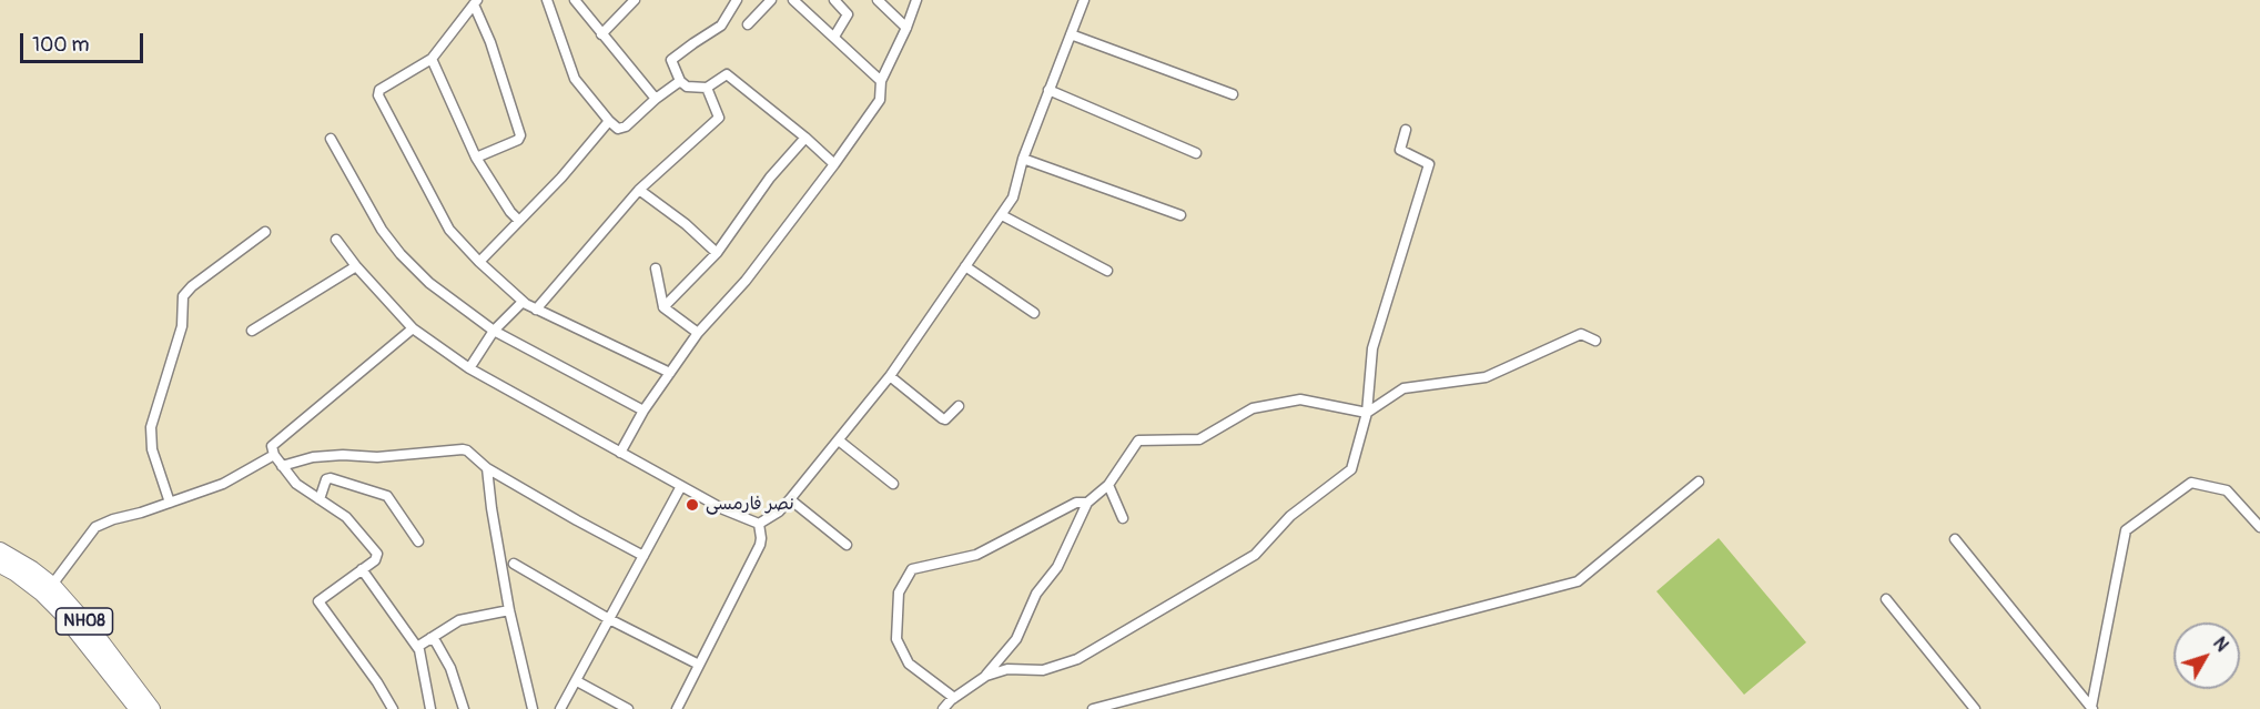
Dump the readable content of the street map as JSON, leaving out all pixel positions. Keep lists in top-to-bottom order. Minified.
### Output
{"streets":{"highway":["NH08"]},"places":["نصر فارمسی"],"scale_bar":"100 m","north":"top right"}
